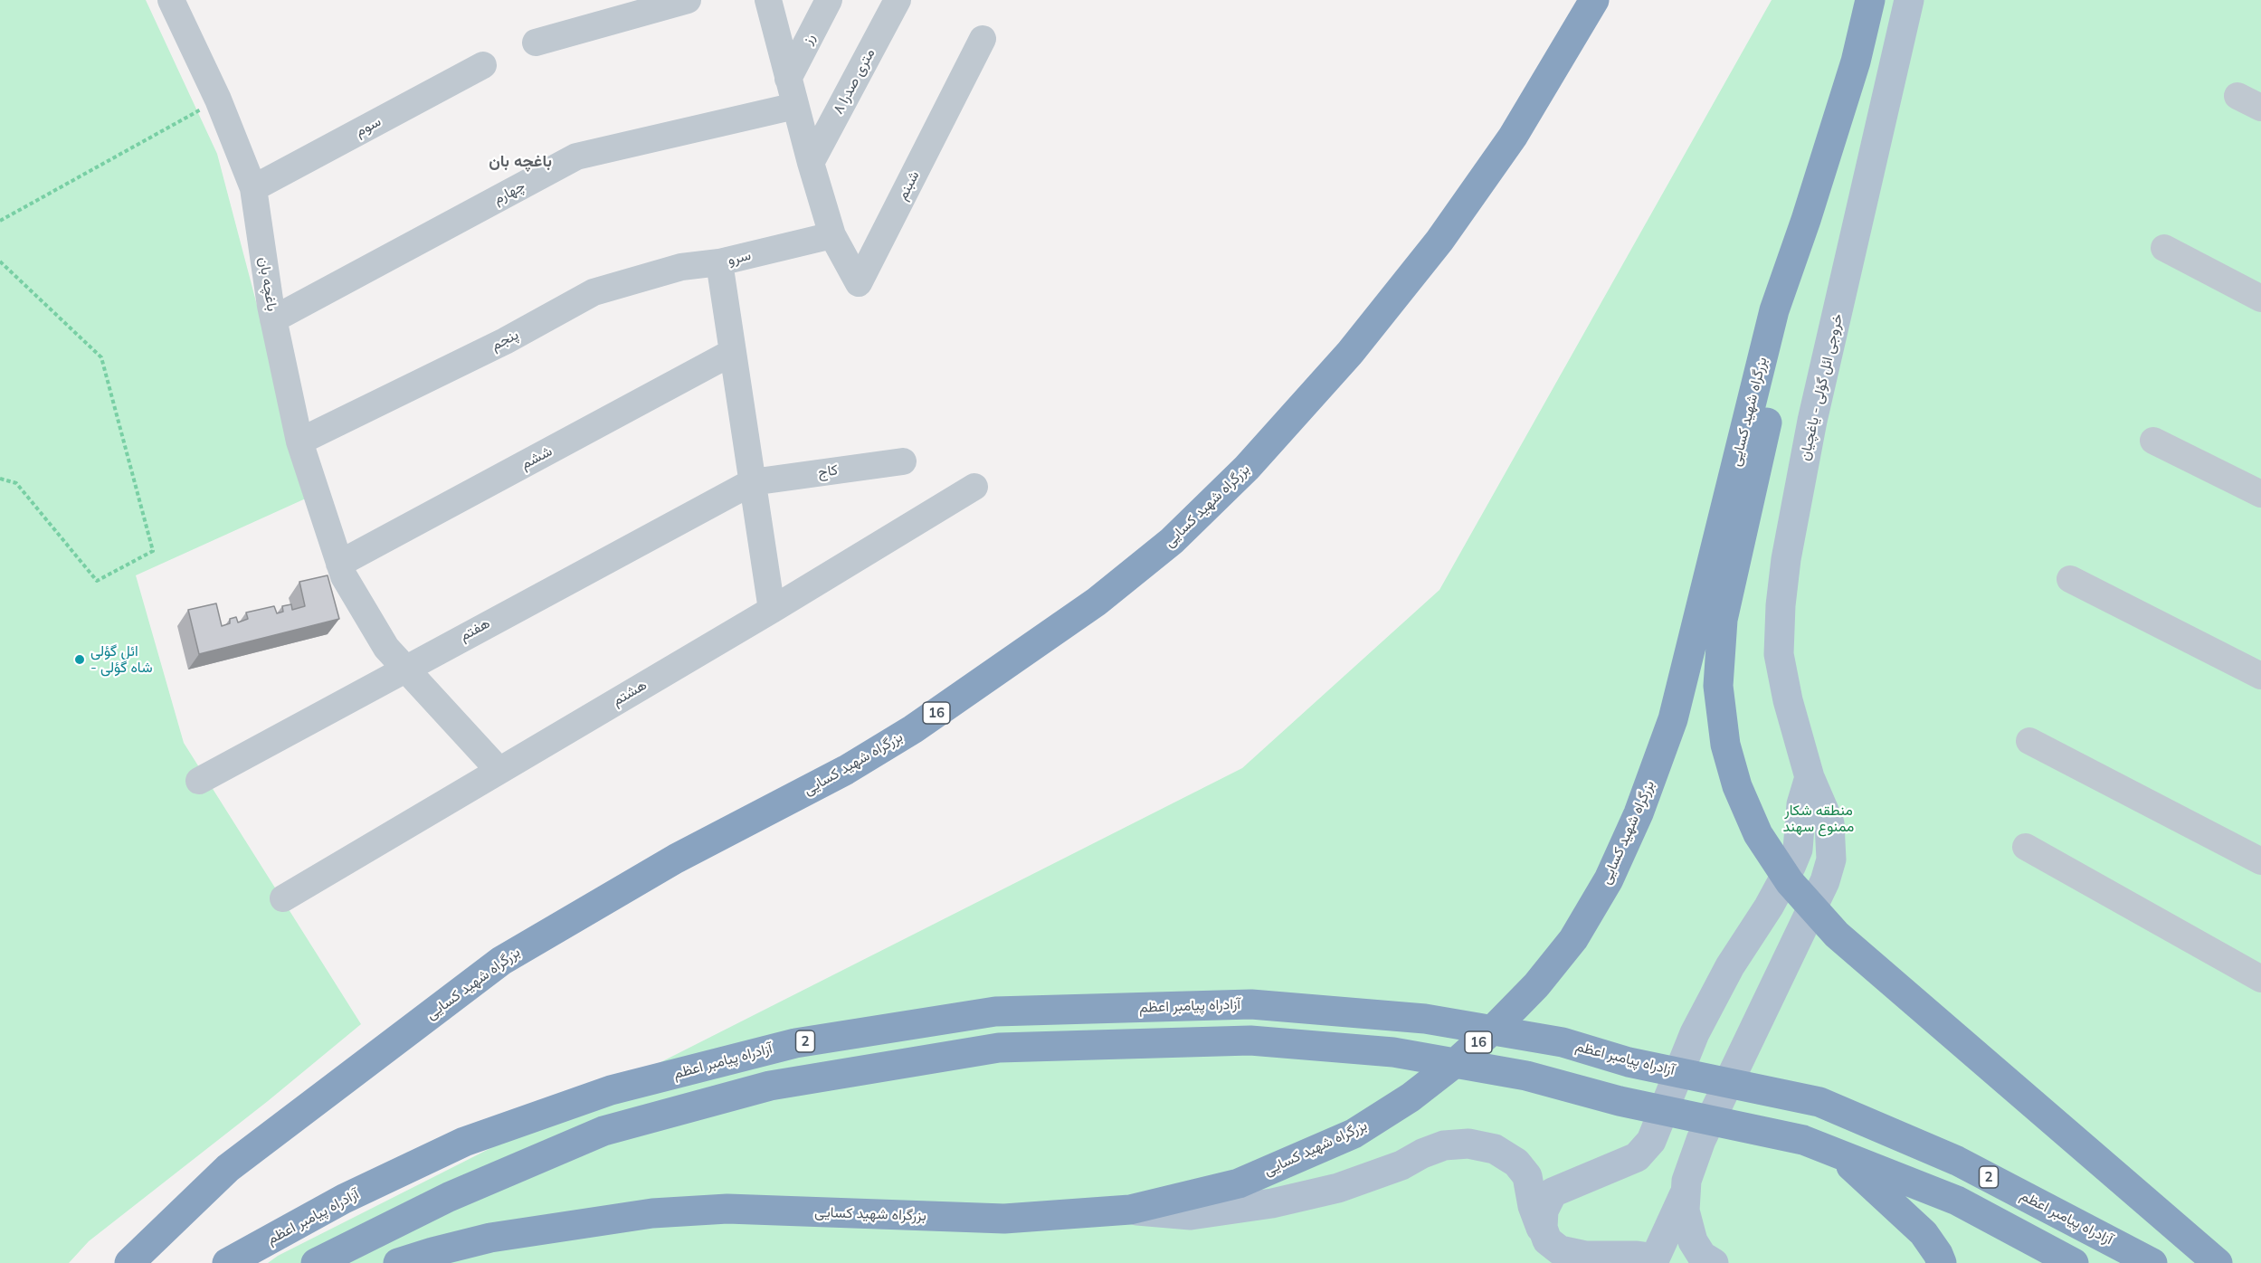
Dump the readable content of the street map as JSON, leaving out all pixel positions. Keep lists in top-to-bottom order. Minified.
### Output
{"streets":{"highway":["بزرگراه شهید کسایی","16","آزادراه پیامبر اعظم","2"],"main road":["خروجی ائل گؤلی - یاغچیان"],"street":["رز","۸ متری صدرا","سوم","شبنم","چهارم","سرو","باغچه بان","پنجم","ششم","کاج","هفتم","هشتم"]},"crossings":[["سوم","باغچه بان"],["شبنم","سرو"],["چهارم","باغچه بان"],["سرو","پنجم"],["سرو","ششم"],["سرو","کاج"],["سرو","هفتم"],["سرو","هشتم"],["باغچه بان","پنجم"],["باغچه بان","ششم"],["باغچه بان","هفتم"],["باغچه بان","هشتم"],["کاج","هفتم"]],"districts":["باغچه بان"],"parks":["منطقه شکار ممنوع سهند"],"places":["ائل گؤلی - شاه گؤلی"]}
